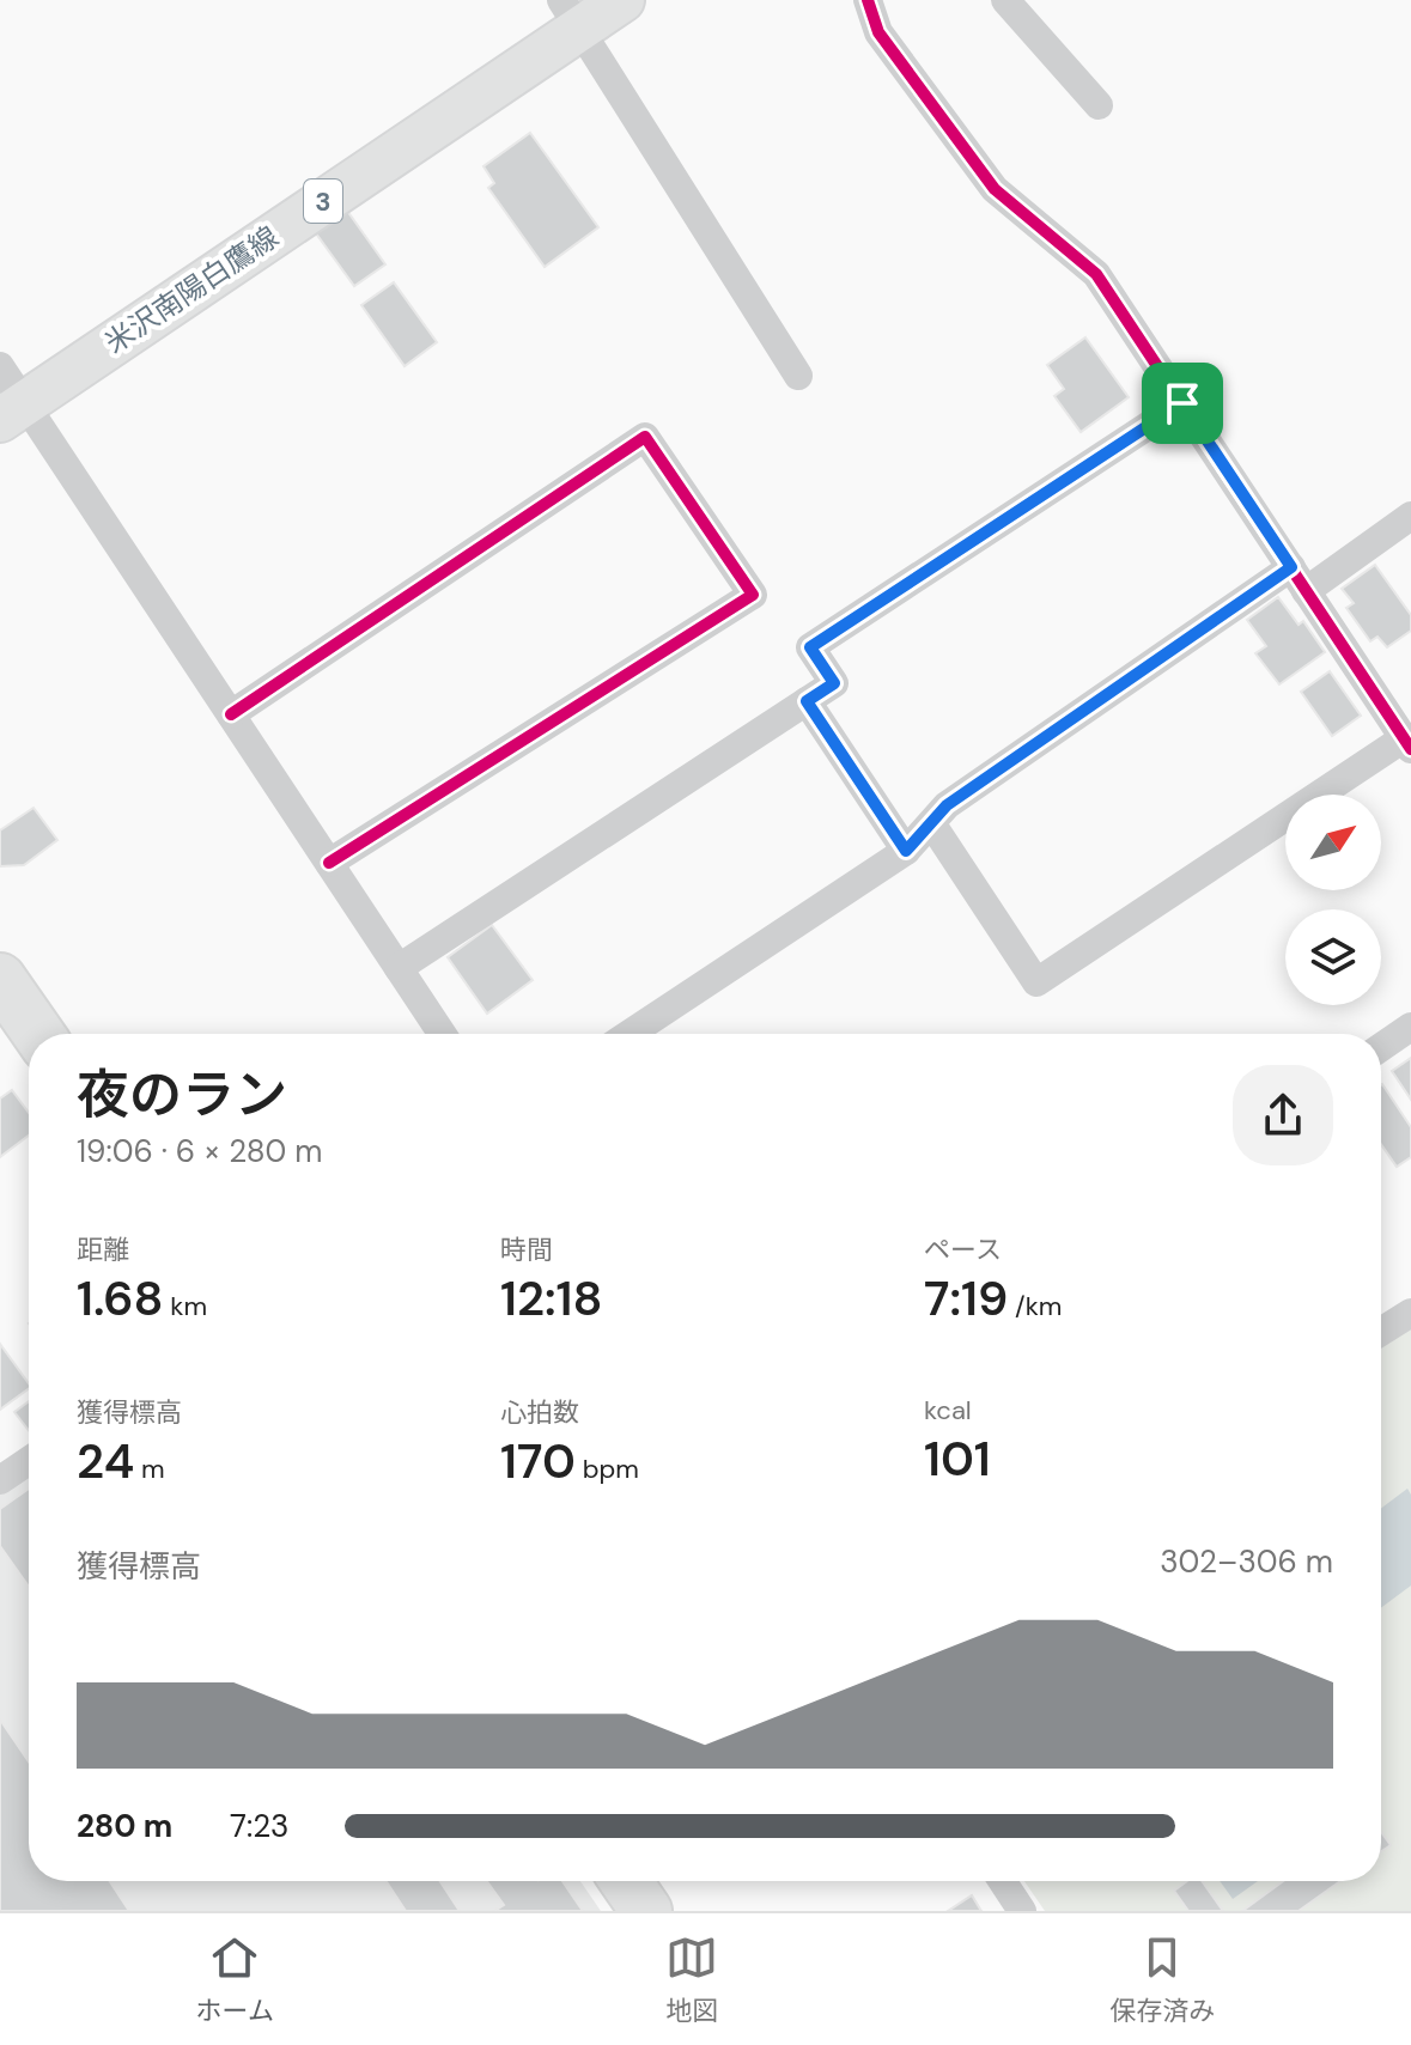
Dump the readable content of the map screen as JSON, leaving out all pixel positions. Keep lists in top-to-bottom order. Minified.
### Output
{"streets":{"main road":["3","米沢南陽白鷹線"]},"north":"top right","page":{"heading":["夜のラン","19:06 · 6 × 280 m"],"stats":[["距離","1.68 km"],["時間","12:18"],["ペース","7:19 /km"],["獲得標高","24 m"],["心拍数","170 bpm"],["kcal","101"]],"chart":["獲得標高","302–306 m"],"list":[{"name":"280 m","note":"7:23"}],"tabs":["ホーム","地図","保存済み"]}}
